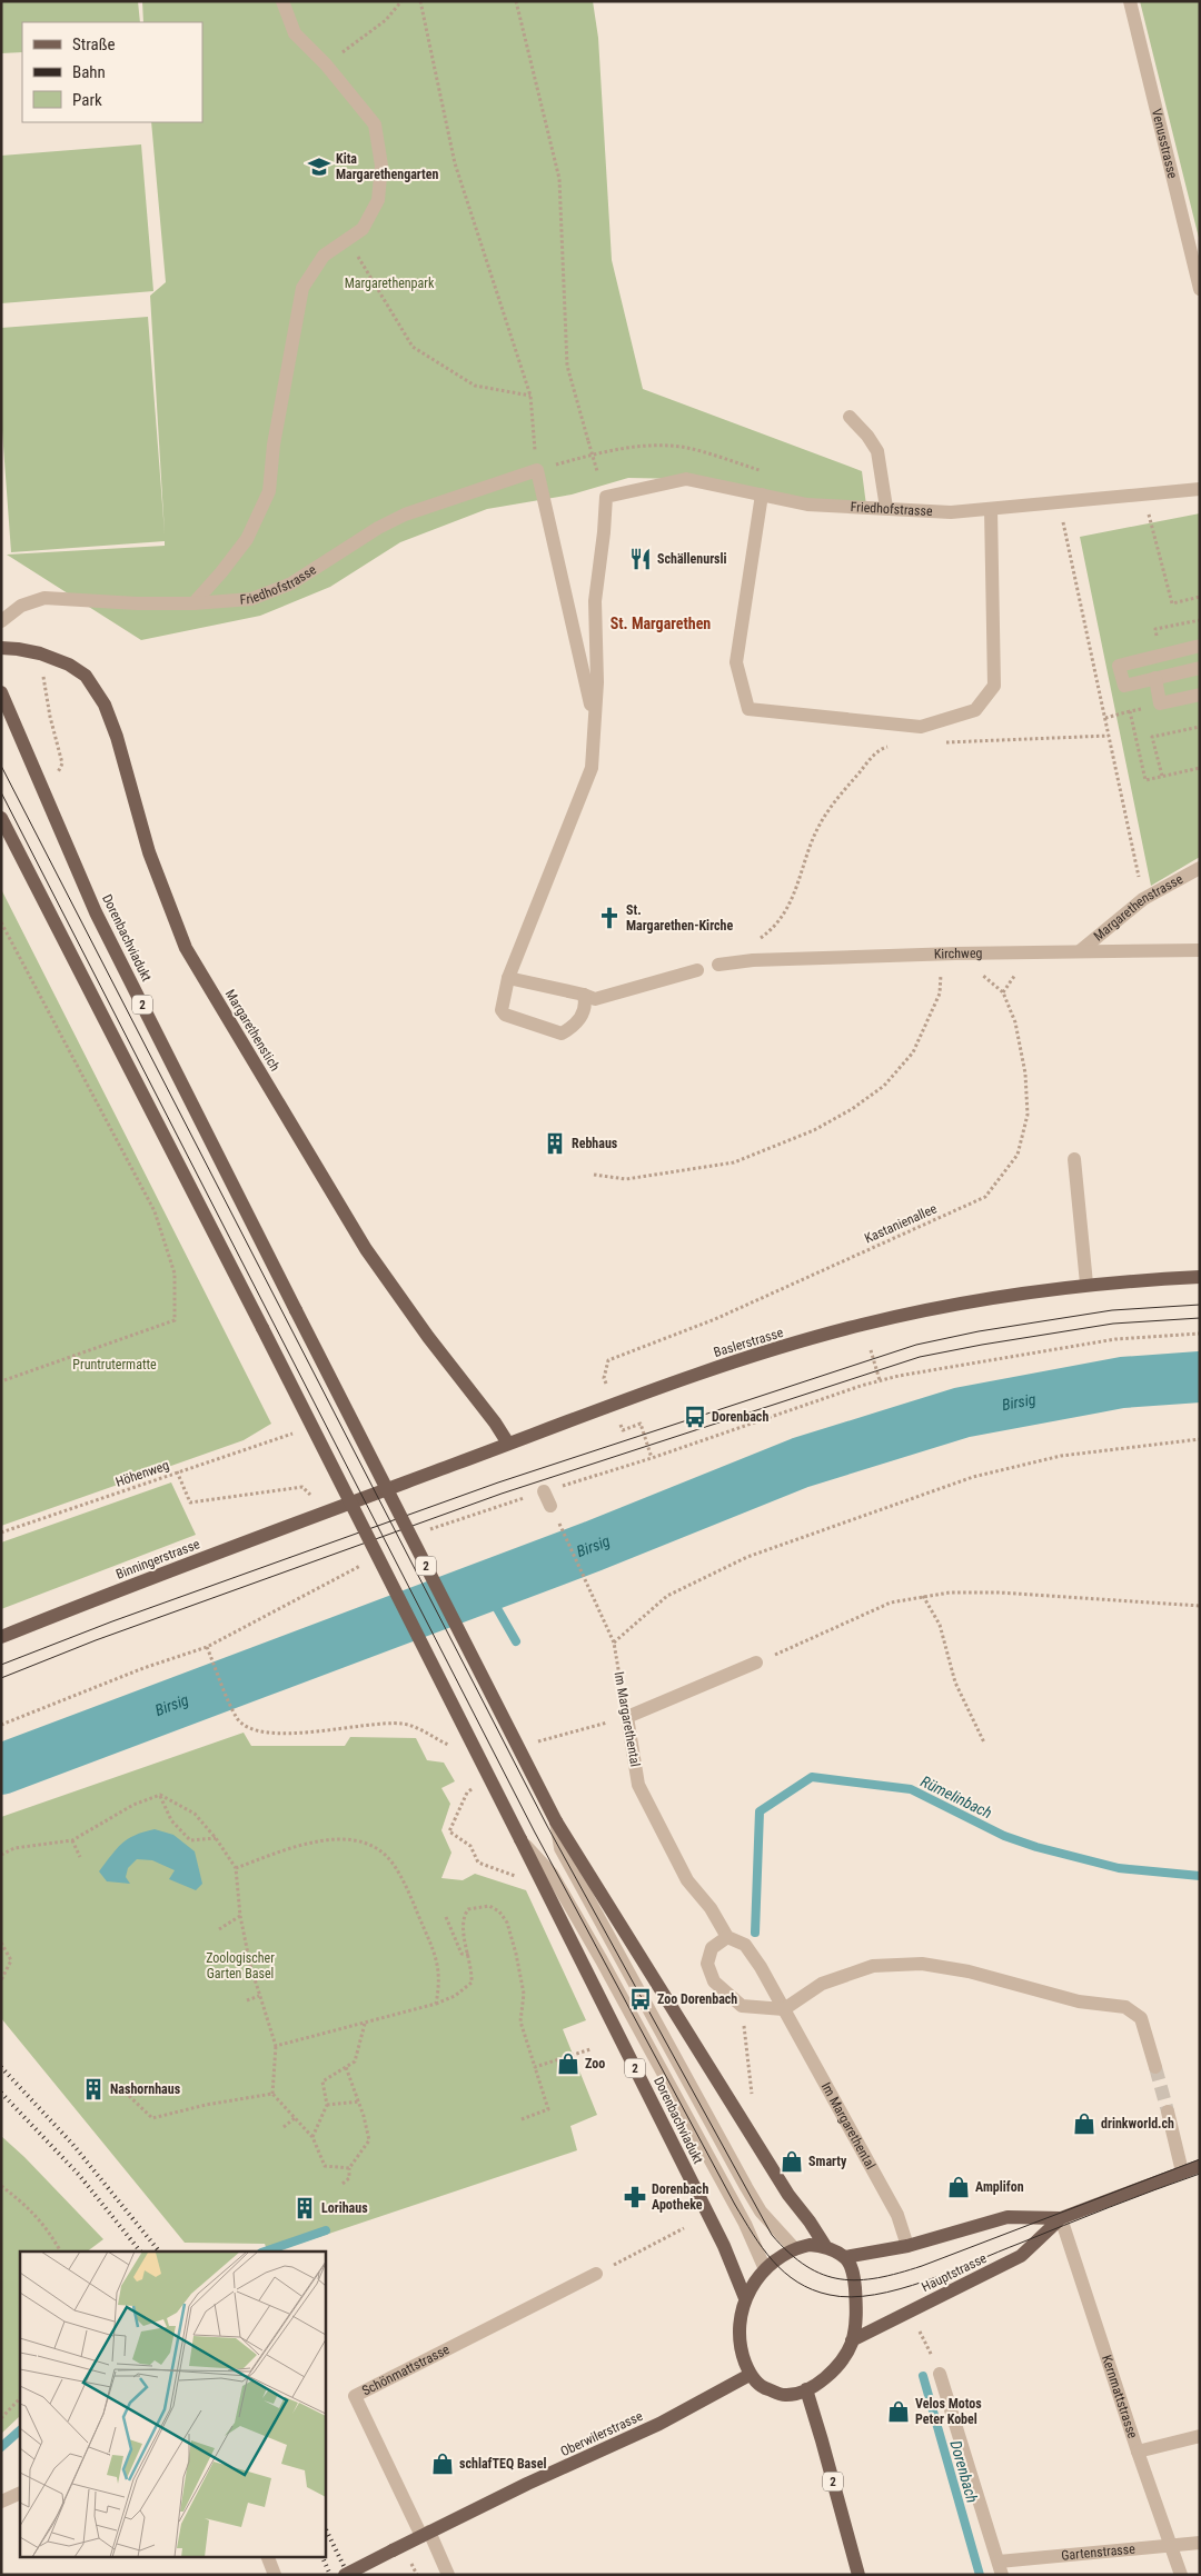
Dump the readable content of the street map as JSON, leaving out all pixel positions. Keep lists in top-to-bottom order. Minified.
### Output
{"streets":{"main road":["Dorenbachviadukt","2","Margarethenstich","Baslerstrasse","Binningerstrasse","Hauptstrasse","Oberwilerstrasse"],"street":["Venusstrasse","Friedhofstrasse","Margarethenstrasse","Kirchweg","Im Margarethental","Schönmattstrasse","Kernmattstrasse","Gartenstrasse"],"path":["Kastanienallee","Höhenweg"]},"crossings":[["Margarethenstrasse","Kirchweg"],["Dorenbachviadukt","2"],["Dorenbachviadukt","Hauptstrasse"],["Dorenbachviadukt","Oberwilerstrasse"],["Kirchweg","Kastanienallee"],["2","Hauptstrasse"],["2","Oberwilerstrasse"],["Margarethenstich","Baslerstrasse"],["Kastanienallee","Baslerstrasse"],["Baslerstrasse","Binningerstrasse"],["Im Margarethental","Hauptstrasse"],["Hauptstrasse","Kernmattstrasse"],["Hauptstrasse","Oberwilerstrasse"],["Schönmattstrasse","Oberwilerstrasse"],["Kernmattstrasse","Gartenstrasse"]],"districts":["St. Margarethen"],"water":["Birsig","Rümelinbach","Dorenbach"],"parks":["Margarethenpark","Pruntrutermatte","Zoologischer Garten Basel"],"places":{"school or university":["Kita Margarethengarten"],"restaurant":["Schällenursli"],"church":["St. Margarethen-Kirche"],"building":["Rebhaus","Nashornhaus","Lorihaus"],"bus stop":["Dorenbach","Zoo Dorenbach"],"shop":["Zoo","drinkworld.ch","Smarty","Amplifon","Velos Motos Peter Kobel","schlafTEQ Basel"],"pharmacy":["Dorenbach Apotheke"]},"legend":["Straße","Bahn","Park"]}
